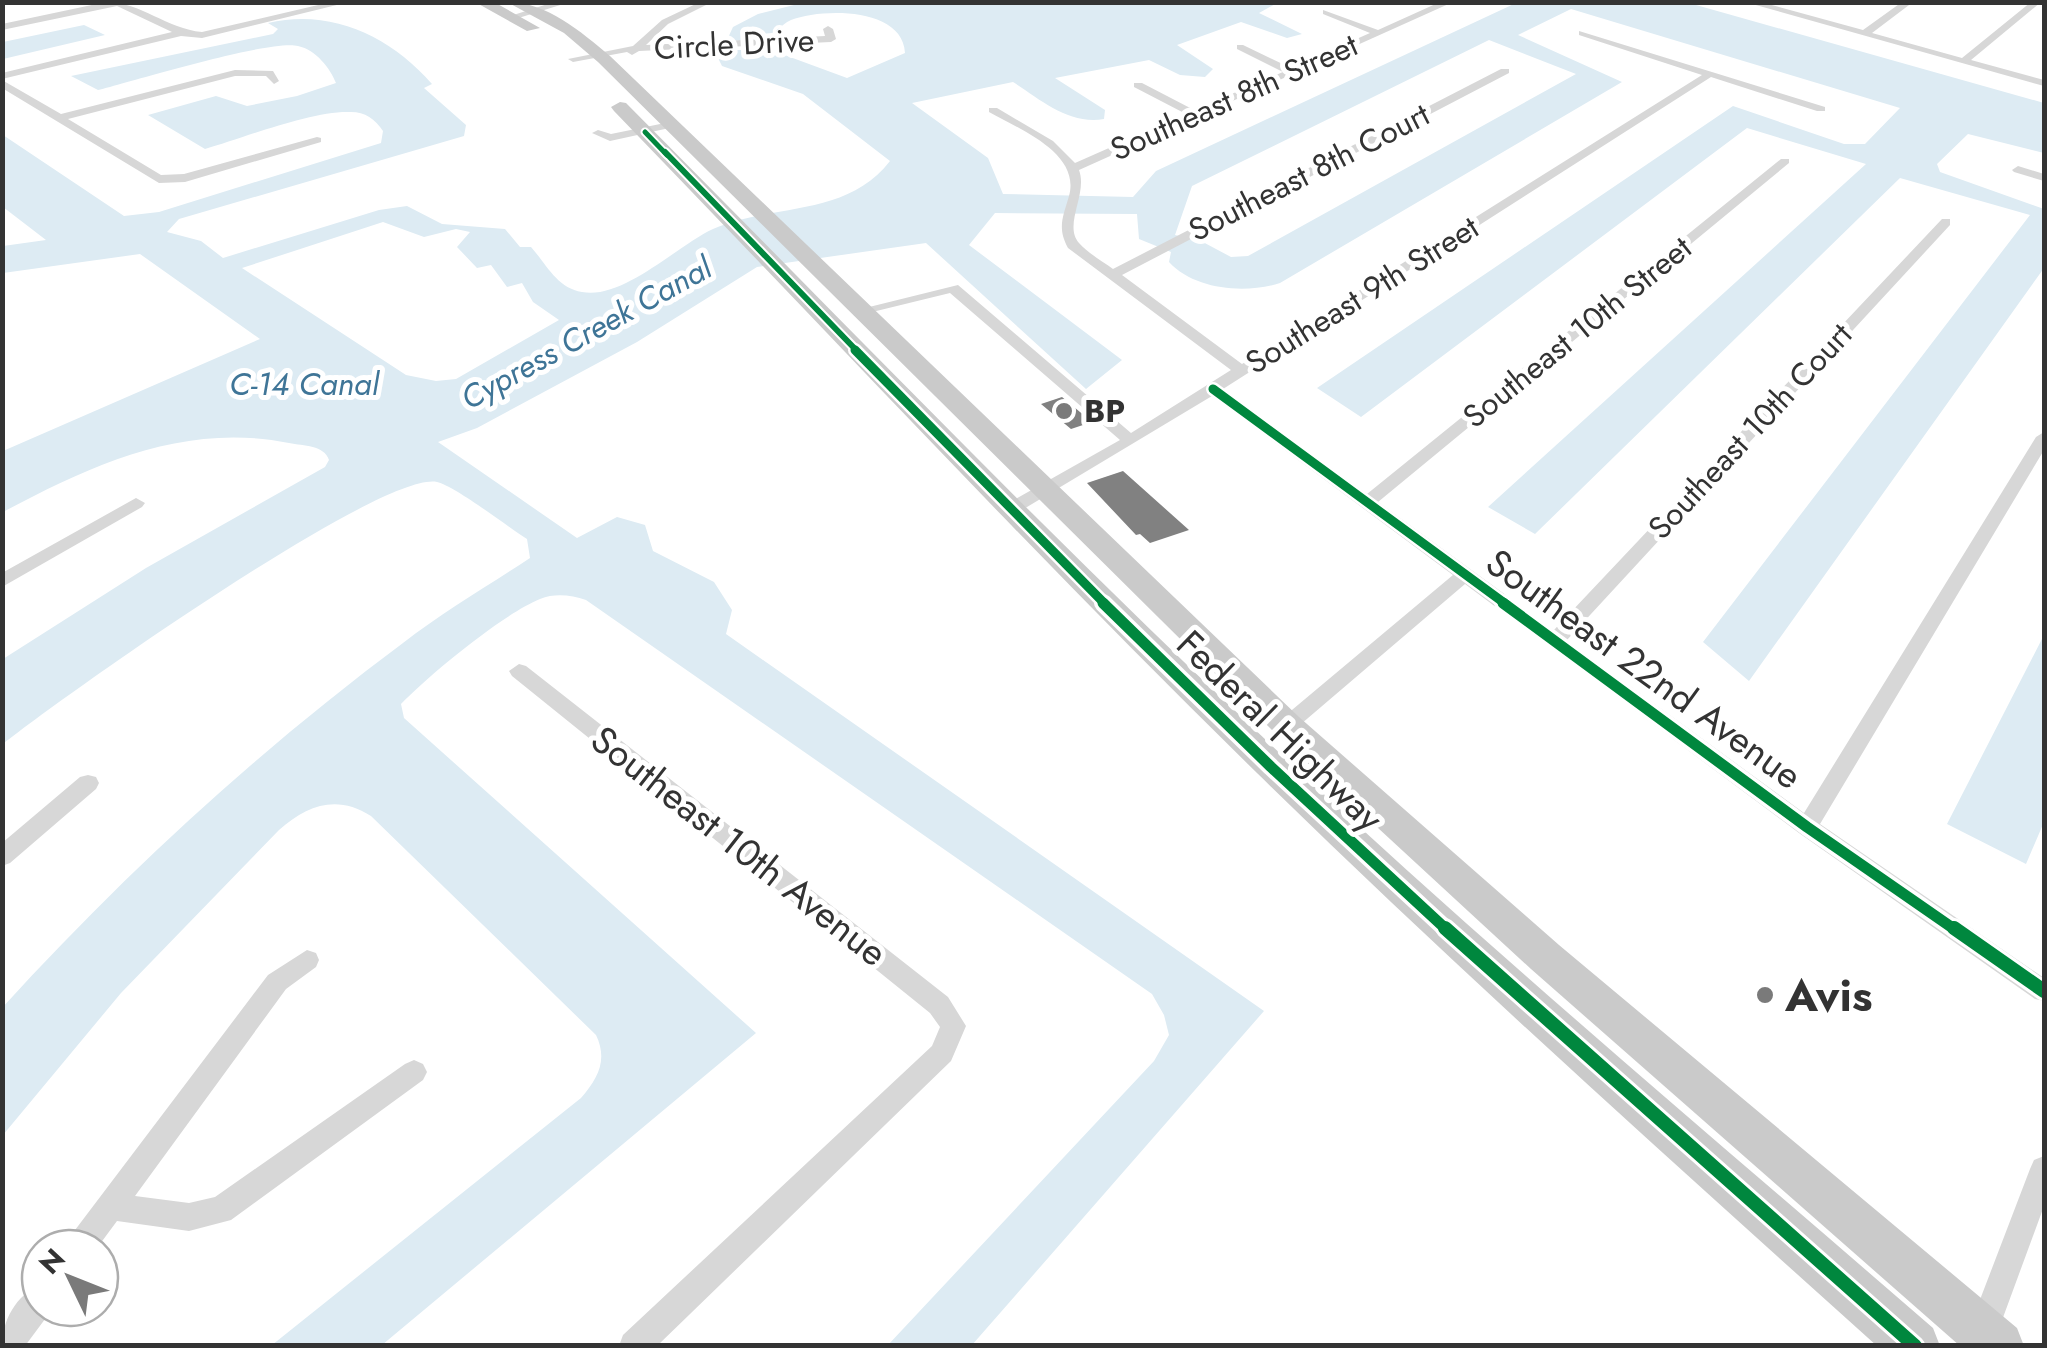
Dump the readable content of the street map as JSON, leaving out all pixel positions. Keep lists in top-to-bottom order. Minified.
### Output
{"streets":{"main road":["Federal Highway"],"street":["Circle Drive","Southeast 8th Street","Southeast 8th Court","Southeast 9th Street","Southeast 10th Street","Southeast 10th Court","Southeast 22nd Avenue","Southeast 10th Avenue"]},"crossings":[["Southeast 9th Street","Southeast 22nd Avenue"],["Southeast 9th Street","Federal Highway"],["Southeast 10th Street","Southeast 22nd Avenue"],["Southeast 10th Court","Southeast 22nd Avenue"]],"water":["Cypress Creek Canal","C-14 Canal"],"places":["BP","Avis"],"north":"top left"}
